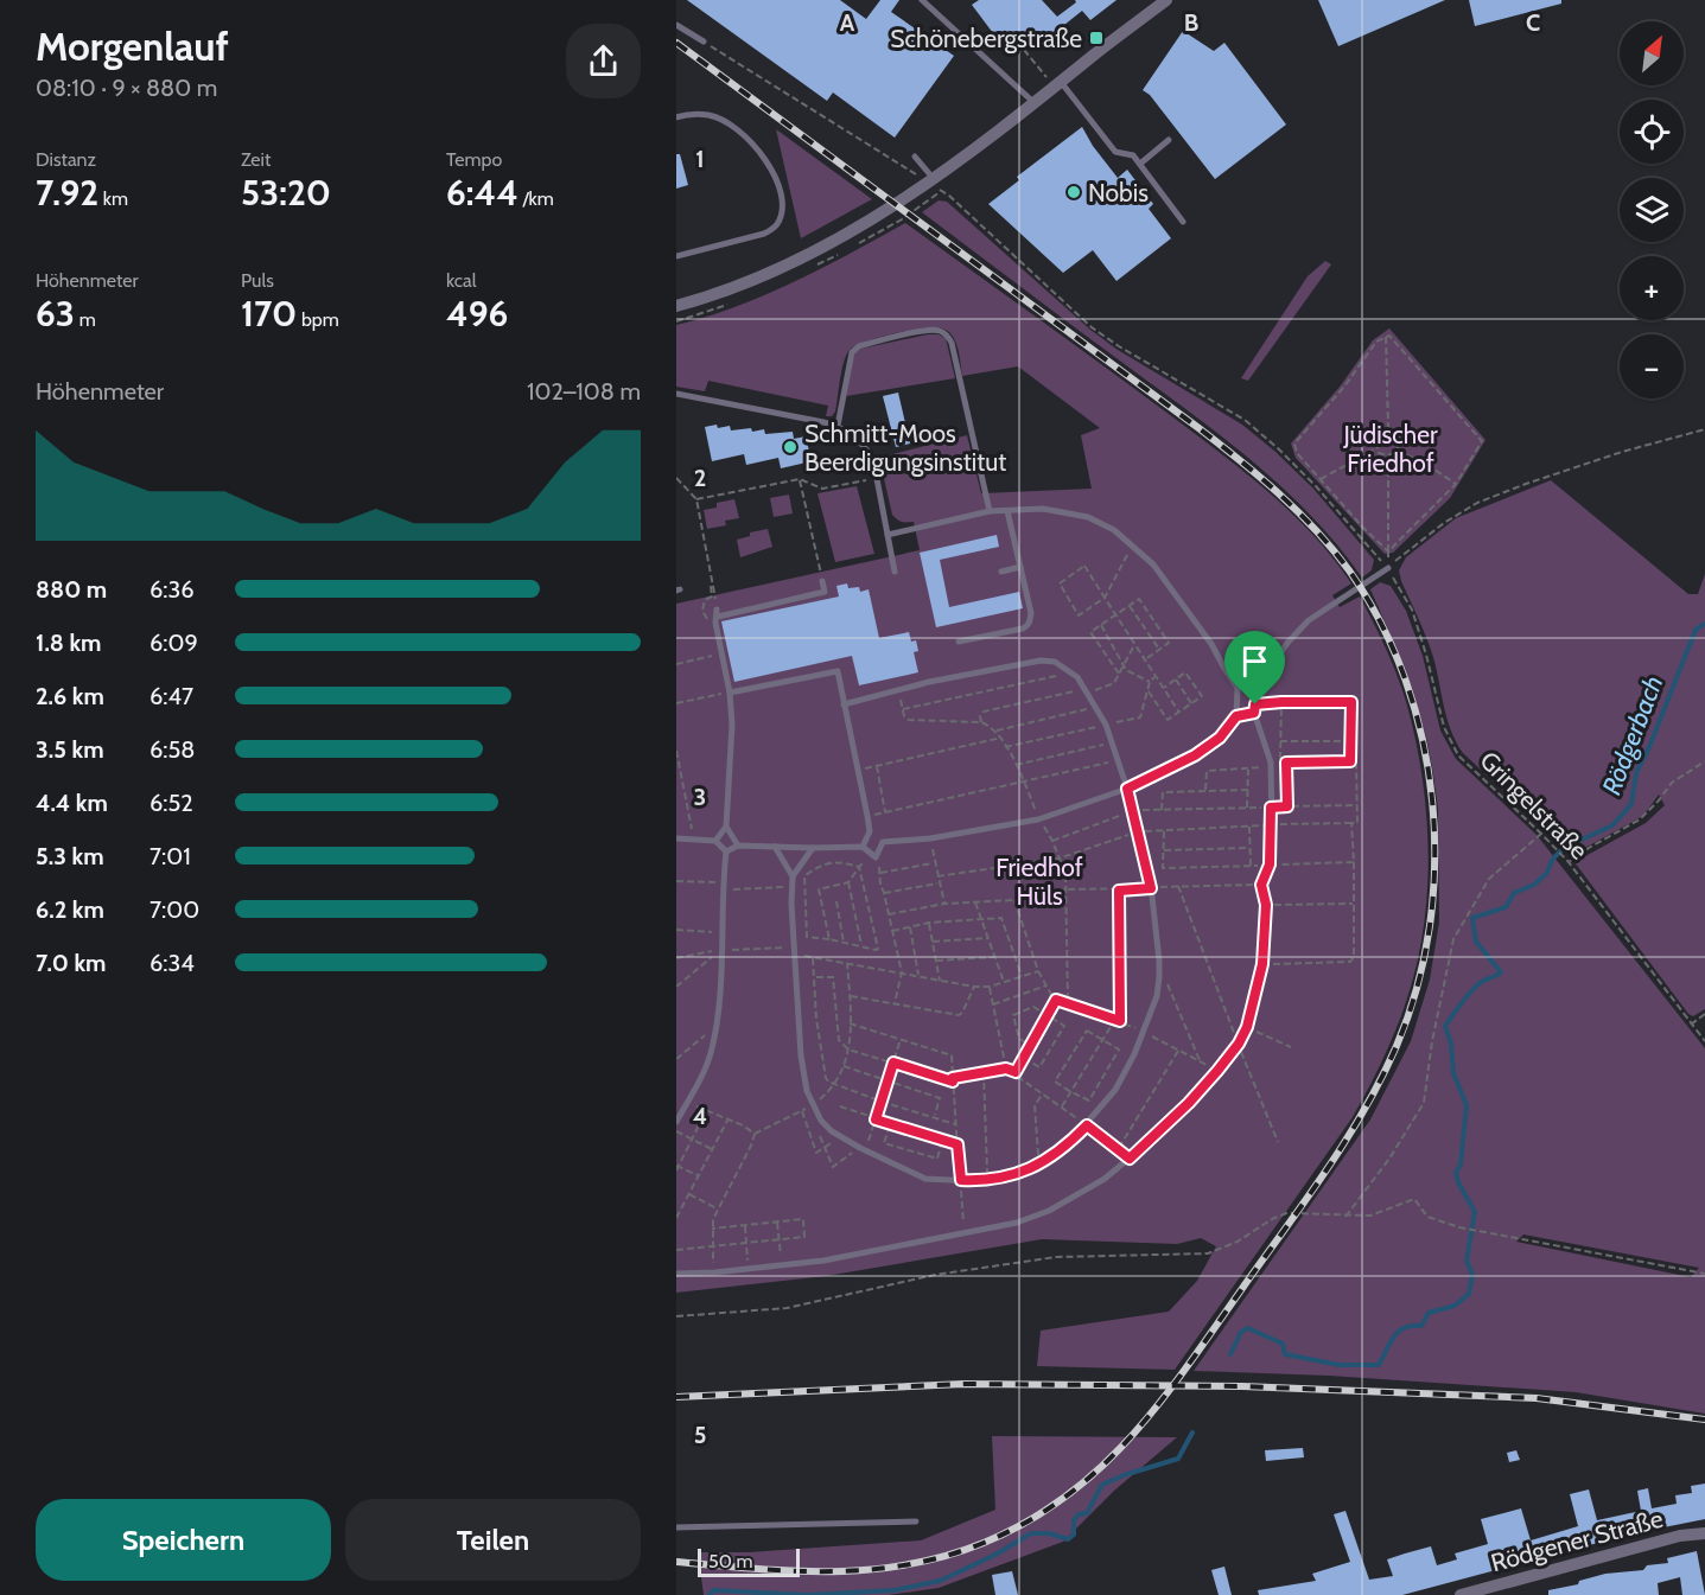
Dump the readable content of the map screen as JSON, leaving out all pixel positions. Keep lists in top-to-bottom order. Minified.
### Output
{"streets":{"street":["Rödgener Straße"],"path":["Gringelstraße"]},"water":["Rödgerbach"],"parks":["Jüdischer Friedhof","Friedhof Hüls"],"places":{"transit":["Schönebergstraße"],"other":["Nobis","Schmitt-Moos Beerdigungsinstitut"]},"scale_bar":"50 m","north":"top right","page":{"heading":["Morgenlauf","08:10 · 9 × 880 m"],"map_buttons":["+","−"],"stats":[["Distanz","7.92 km"],["Zeit","53:20"],["Tempo","6:44 /km"],["Höhenmeter","63 m"],["Puls","170 bpm"],["kcal","496"]],"chart":["Höhenmeter","102–108 m"],"list":[{"name":"880 m","note":"6:36"},{"name":"1.8 km","note":"6:09"},{"name":"2.6 km","note":"6:47"},{"name":"3.5 km","note":"6:58"},{"name":"4.4 km","note":"6:52"},{"name":"5.3 km","note":"7:01"},{"name":"6.2 km","note":"7:00"},{"name":"7.0 km","note":"6:34"}],"buttons":["Speichern","Teilen"],"scale":"50 m"},"grid":{"columns":["A","B","C"],"rows":["1","2","3","4","5"]}}
